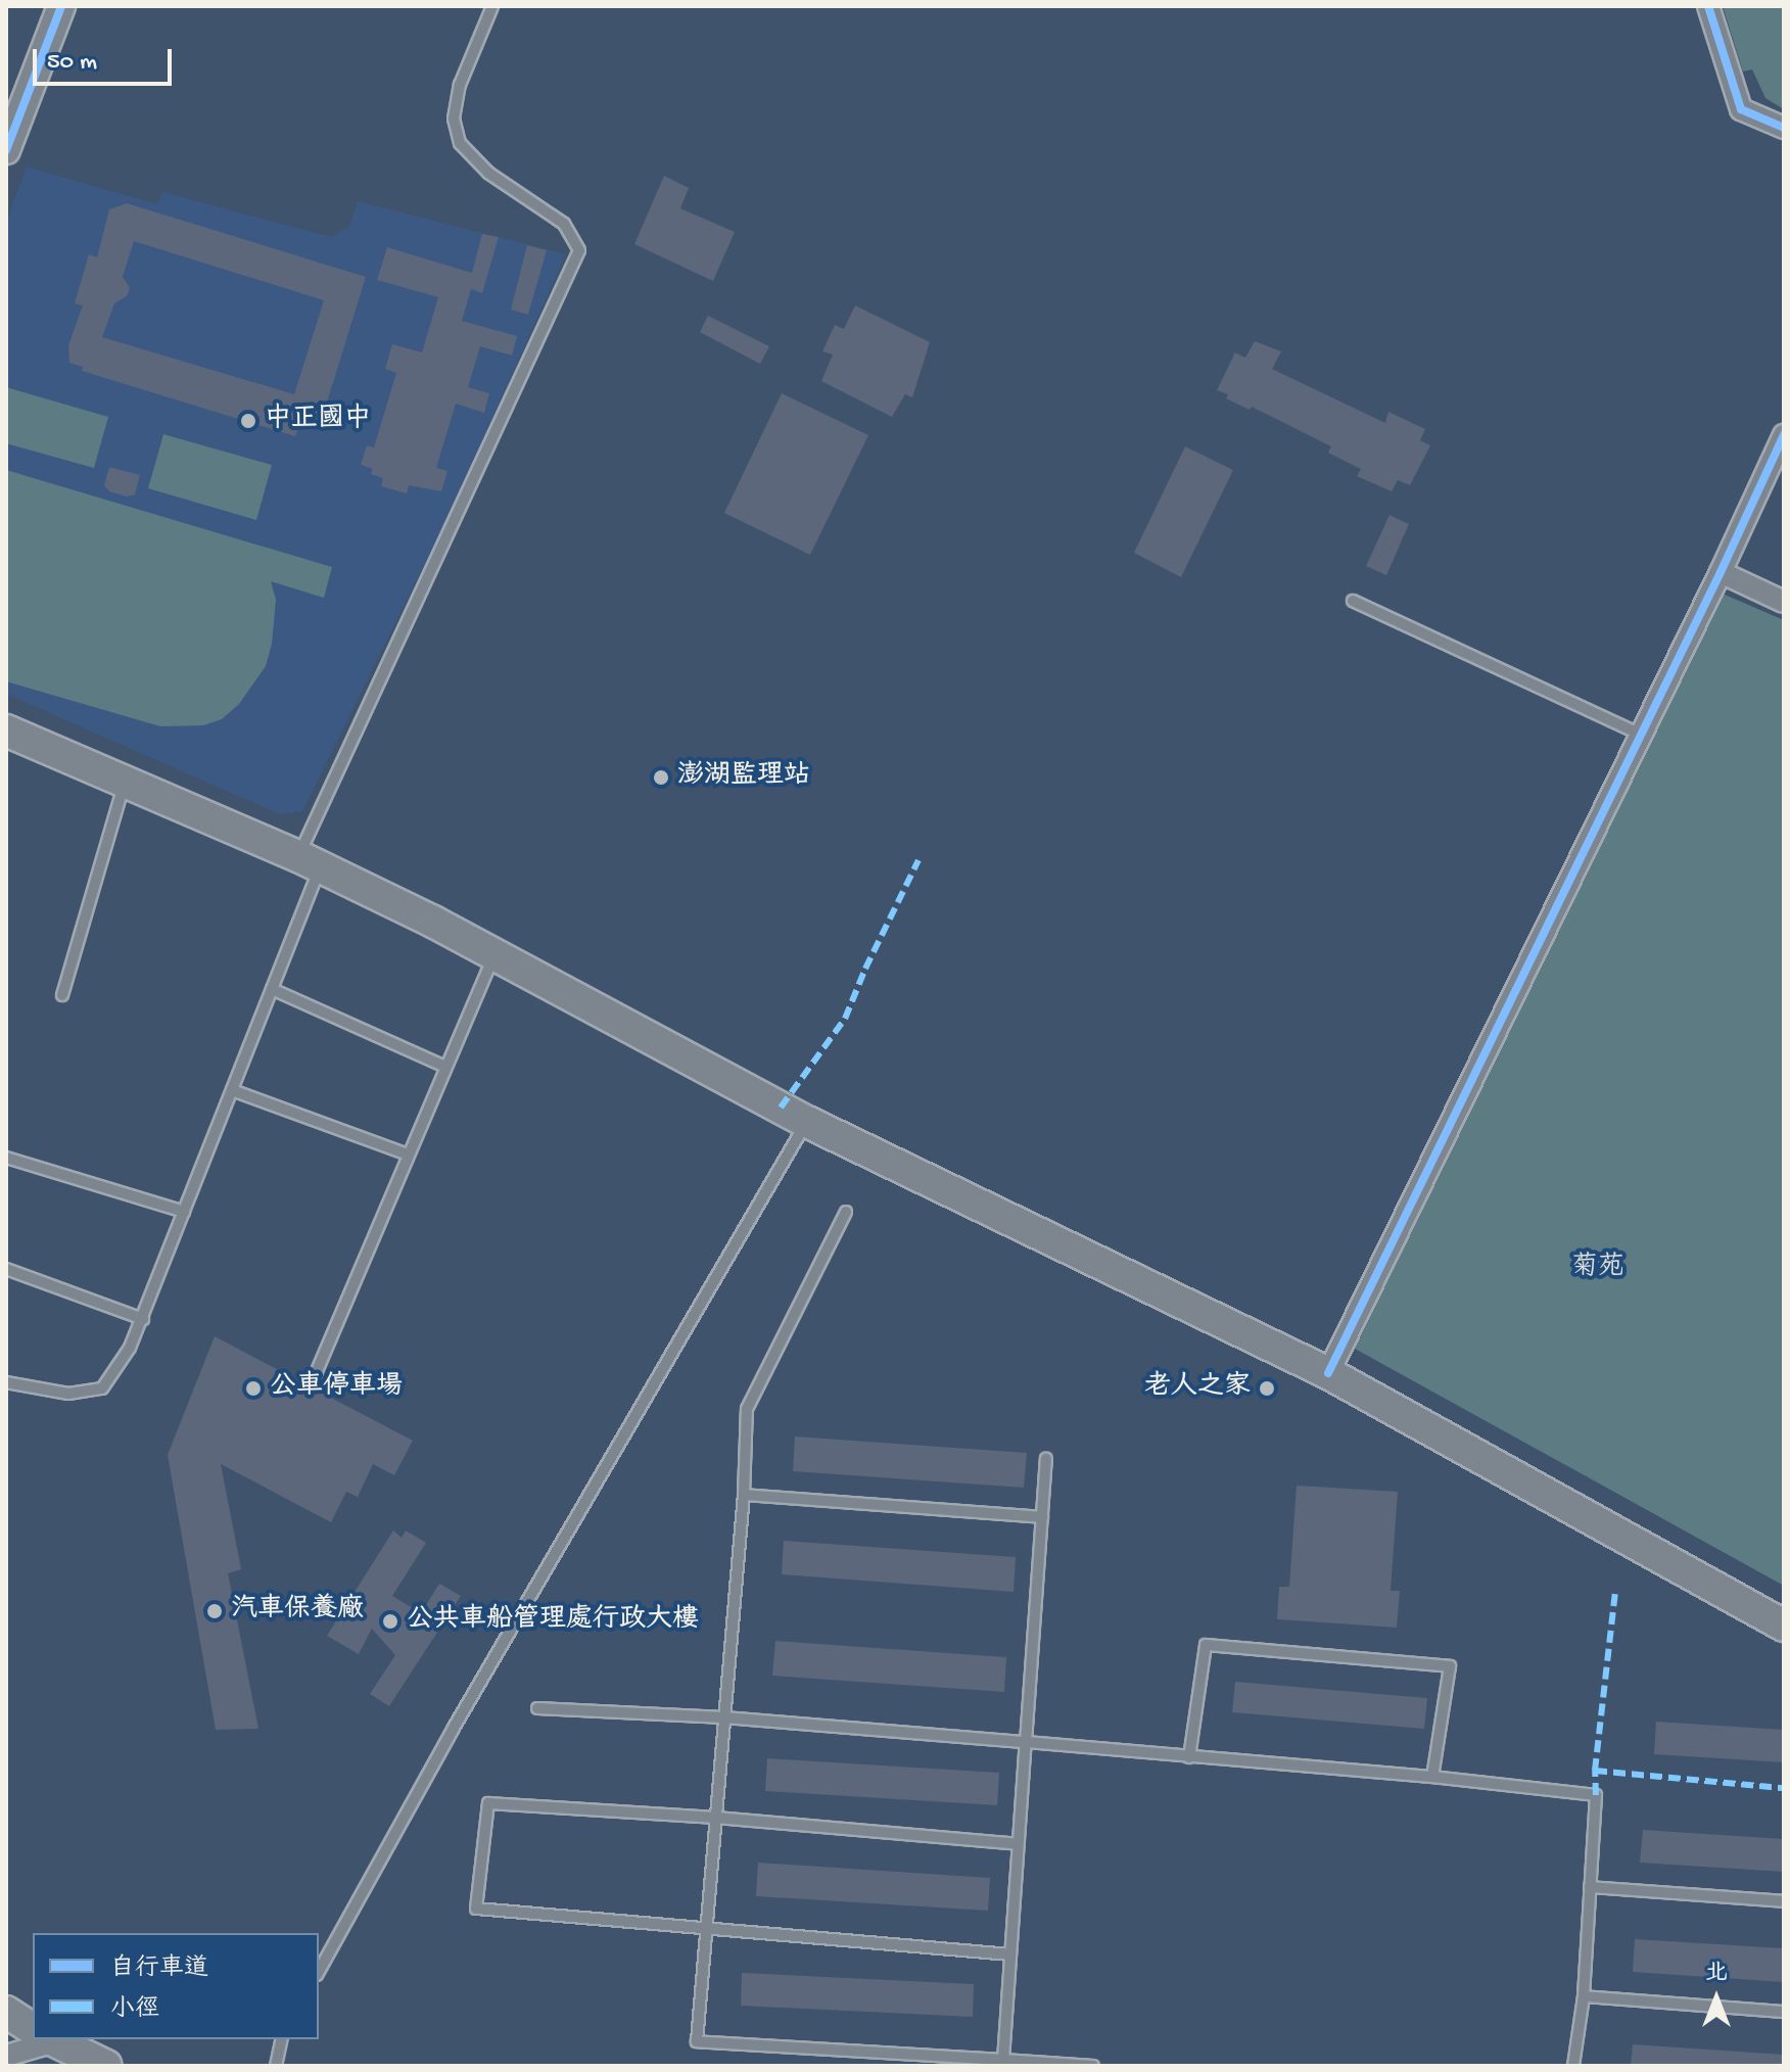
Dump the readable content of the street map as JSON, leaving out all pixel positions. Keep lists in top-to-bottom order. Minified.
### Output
{"parks":["菊苑"],"places":["中正國中","澎湖監理站","公車停車場","老人之家","汽車保養廠","公共車船管理處行政大樓"],"legend":["自行車道","小徑"],"scale_bar":"50 m","north":"top"}
